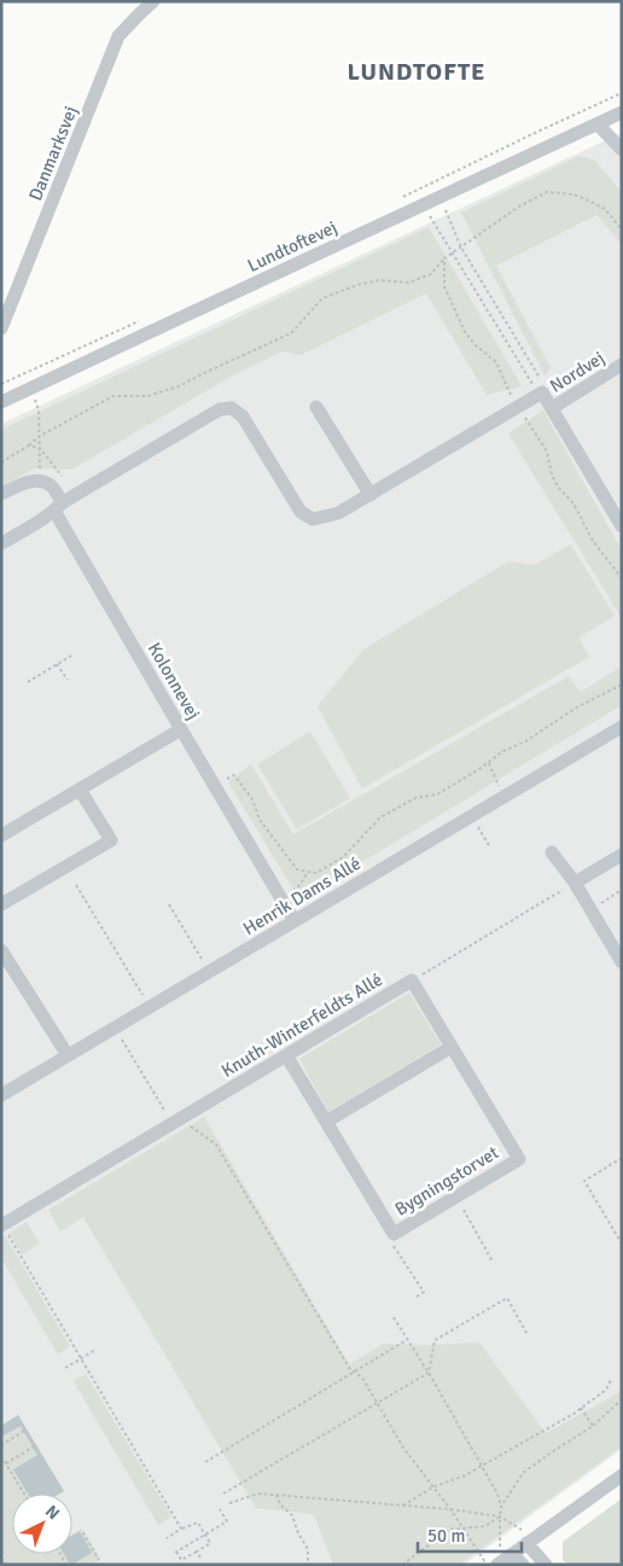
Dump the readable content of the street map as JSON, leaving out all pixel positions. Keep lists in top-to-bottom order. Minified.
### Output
{"streets":{"street":["Danmarksvej","Lundtoftevej","Nordvej","Kolonnevej","Henrik Dams Allé","Knuth-Winterfeldts Allé","Bygningstorvet"]},"crossings":[["Kolonnevej","Henrik Dams Allé"],["Knuth-Winterfeldts Allé","Bygningstorvet"]],"districts":["LUNDTOFTE"],"scale_bar":"50 m","north":"top right"}
